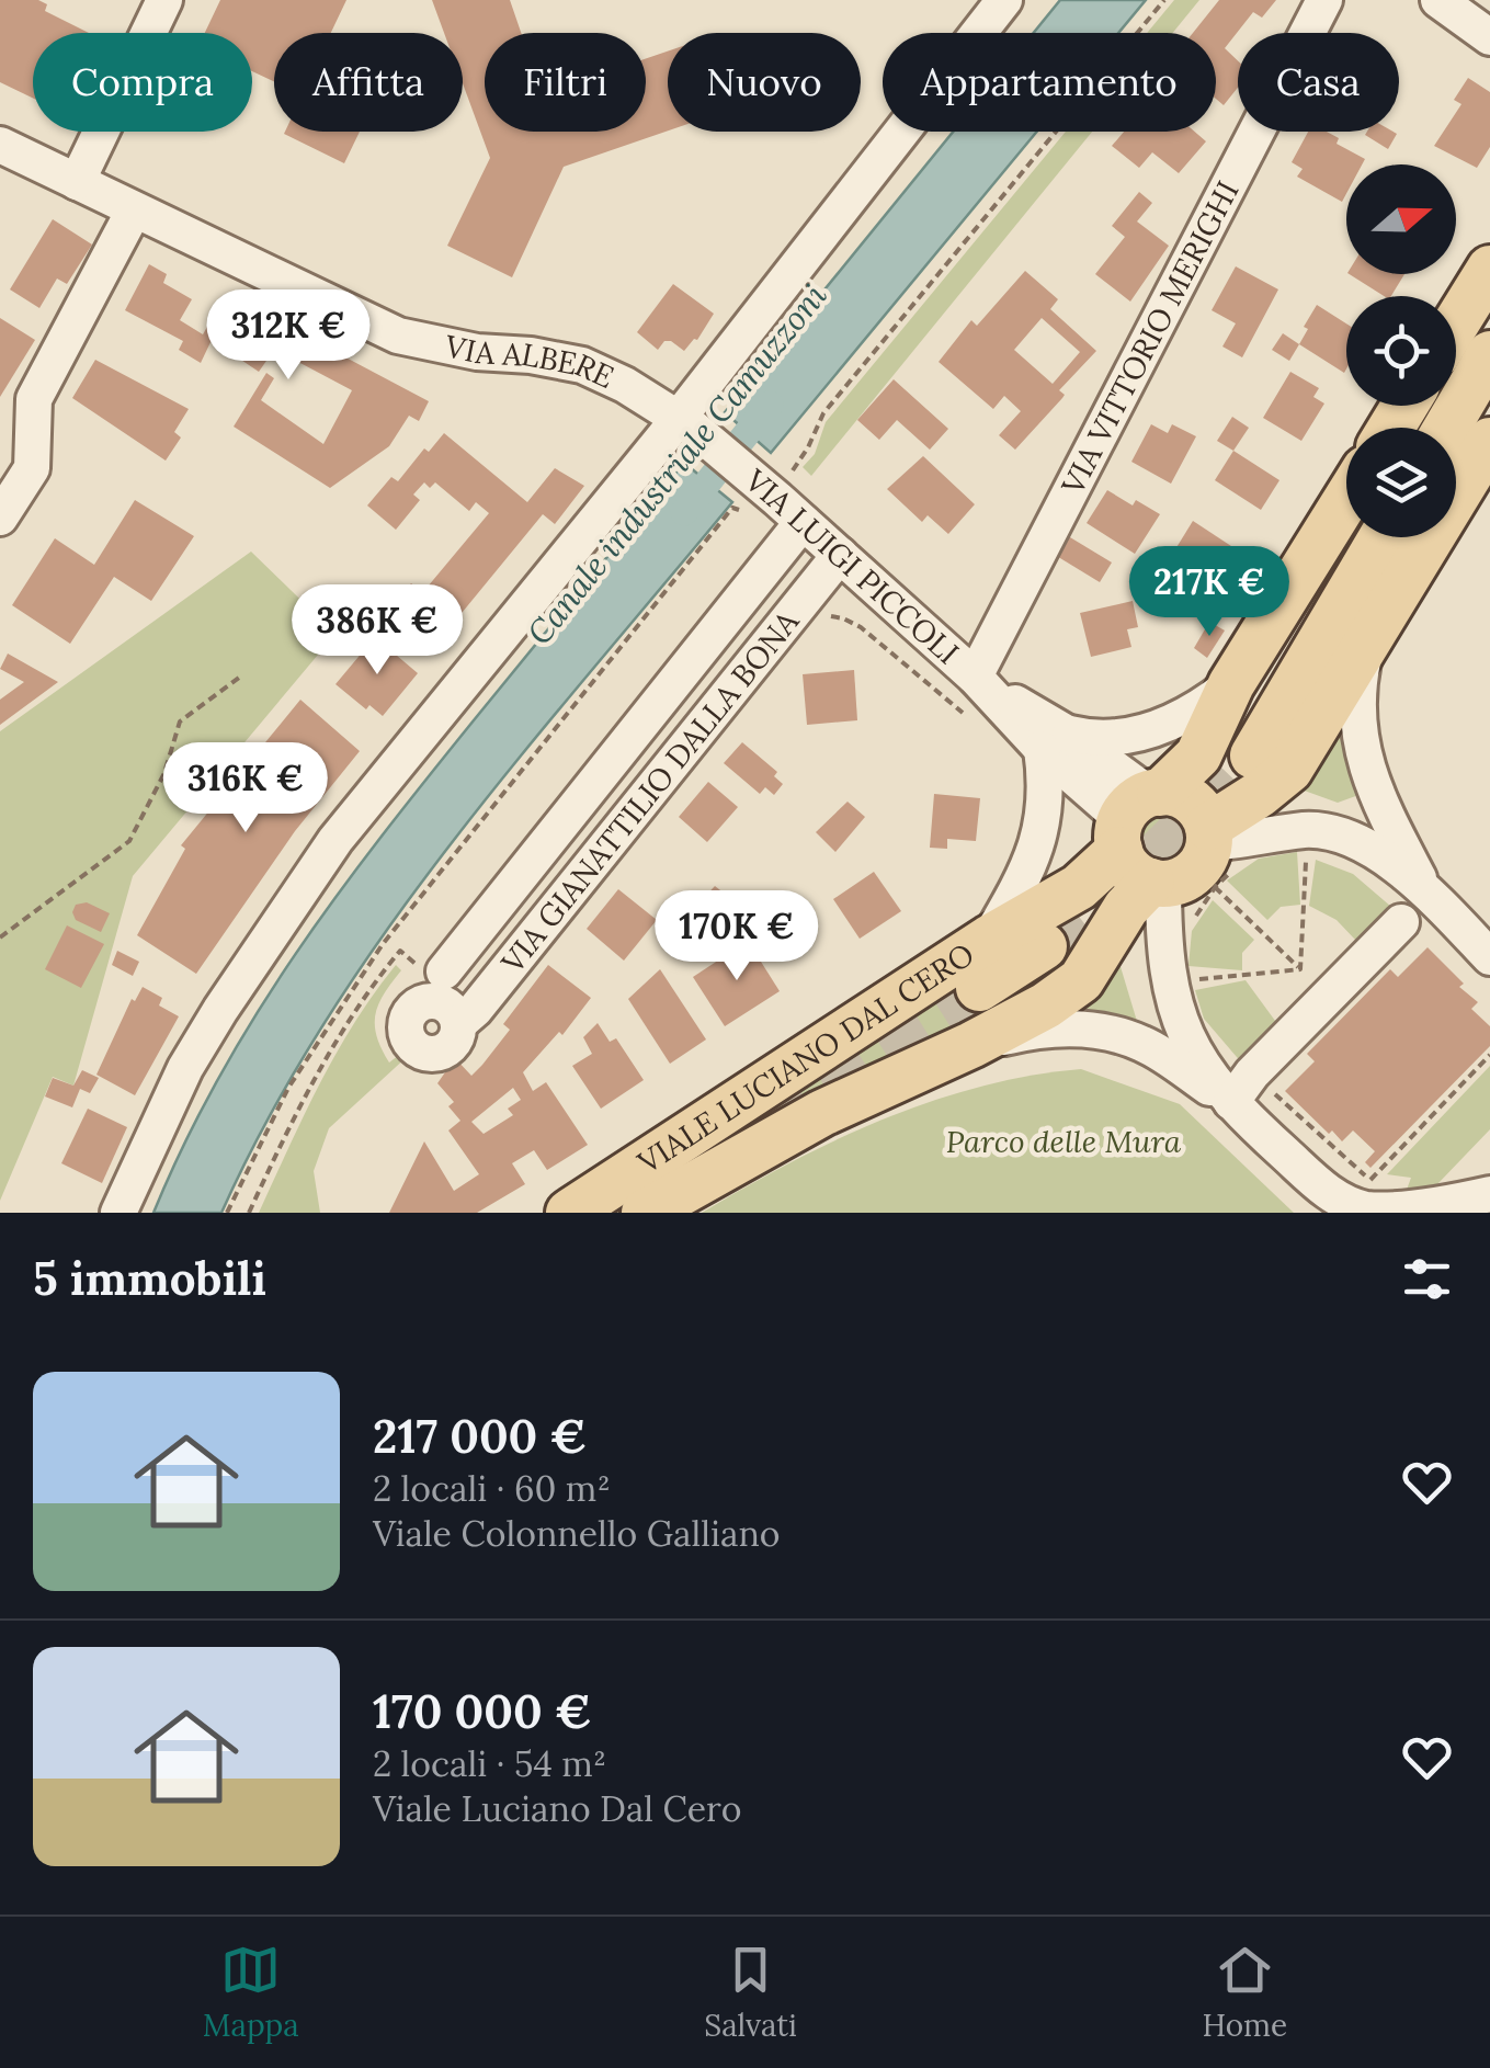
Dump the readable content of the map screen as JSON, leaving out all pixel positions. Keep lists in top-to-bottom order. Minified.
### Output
{"streets":{"main road":["VIALE LUCIANO DAL CERO"],"street":["VIA VITTORIO MERIGHI","VIA ALBERE","VIA LUIGI PICCOLI","VIA GIANATTILIO DALLA BONA"]},"crossings":[["VIA VITTORIO MERIGHI","VIA LUIGI PICCOLI"],["VIA ALBERE","VIA LUIGI PICCOLI"],["VIA LUIGI PICCOLI","VIA GIANATTILIO DALLA BONA"],["VIA LUIGI PICCOLI","VIALE LUCIANO DAL CERO"]],"water":["Canale industriale Camuzzoni"],"parks":["Parco delle Mura"],"north":"right","page":{"chip":["Compra","Affitta","Filtri","Nuovo","Appartamento","Casa"],"price":["312K €","217K €","386K €","316K €","170K €"],"heading":"5 immobili","list":[{"name":"217 000 €","note":"2 locali · 60 m² · Viale Colonnello Galliano"},{"name":"170 000 €","note":"2 locali · 54 m² · Viale Luciano Dal Cero"}],"tabs":["Mappa","Salvati","Home"]}}
